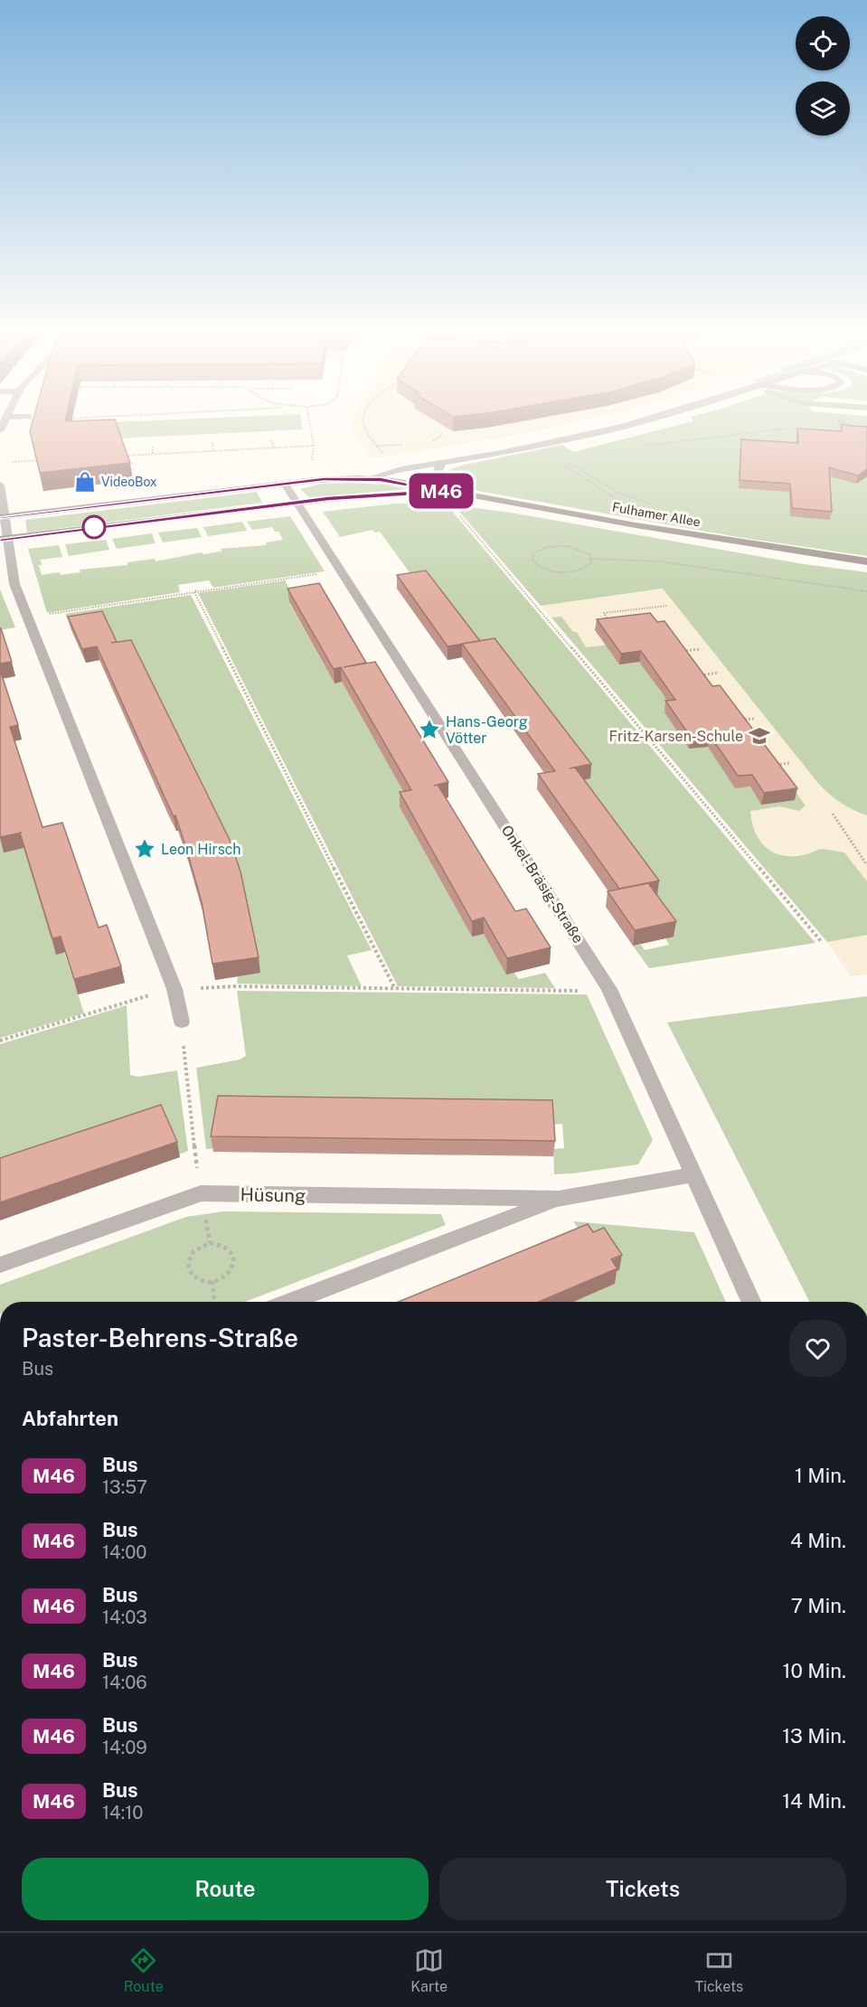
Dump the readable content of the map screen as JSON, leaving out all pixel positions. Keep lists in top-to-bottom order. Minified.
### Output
{"streets":{"street":["Fulhamer Allee","Onkel-Bräsig-Straße","Hüsung"]},"crossings":[["Onkel-Bräsig-Straße","Hüsung"]],"places":{"shop":["VideoBox"],"place":["Hans-Georg Vötter","Leon Hirsch"],"school or university":["Fritz-Karsen-Schule"]},"lines":["bus line M46"],"page":{"on_map":"M46","heading":[["Paster-Behrens-Straße","Bus"],"Abfahrten"],"list":[{"mark":"M46","name":"Bus","note":"13:57","value":"1 Min."},{"mark":"M46","name":"Bus","note":"14:00","value":"4 Min."},{"mark":"M46","name":"Bus","note":"14:03","value":"7 Min."},{"mark":"M46","name":"Bus","note":"14:06","value":"10 Min."},{"mark":"M46","name":"Bus","note":"14:09","value":"13 Min."},{"mark":"M46","name":"Bus","note":"14:10","value":"14 Min."}],"buttons":["Route","Tickets"],"tabs":["Route","Karte","Tickets"]}}
